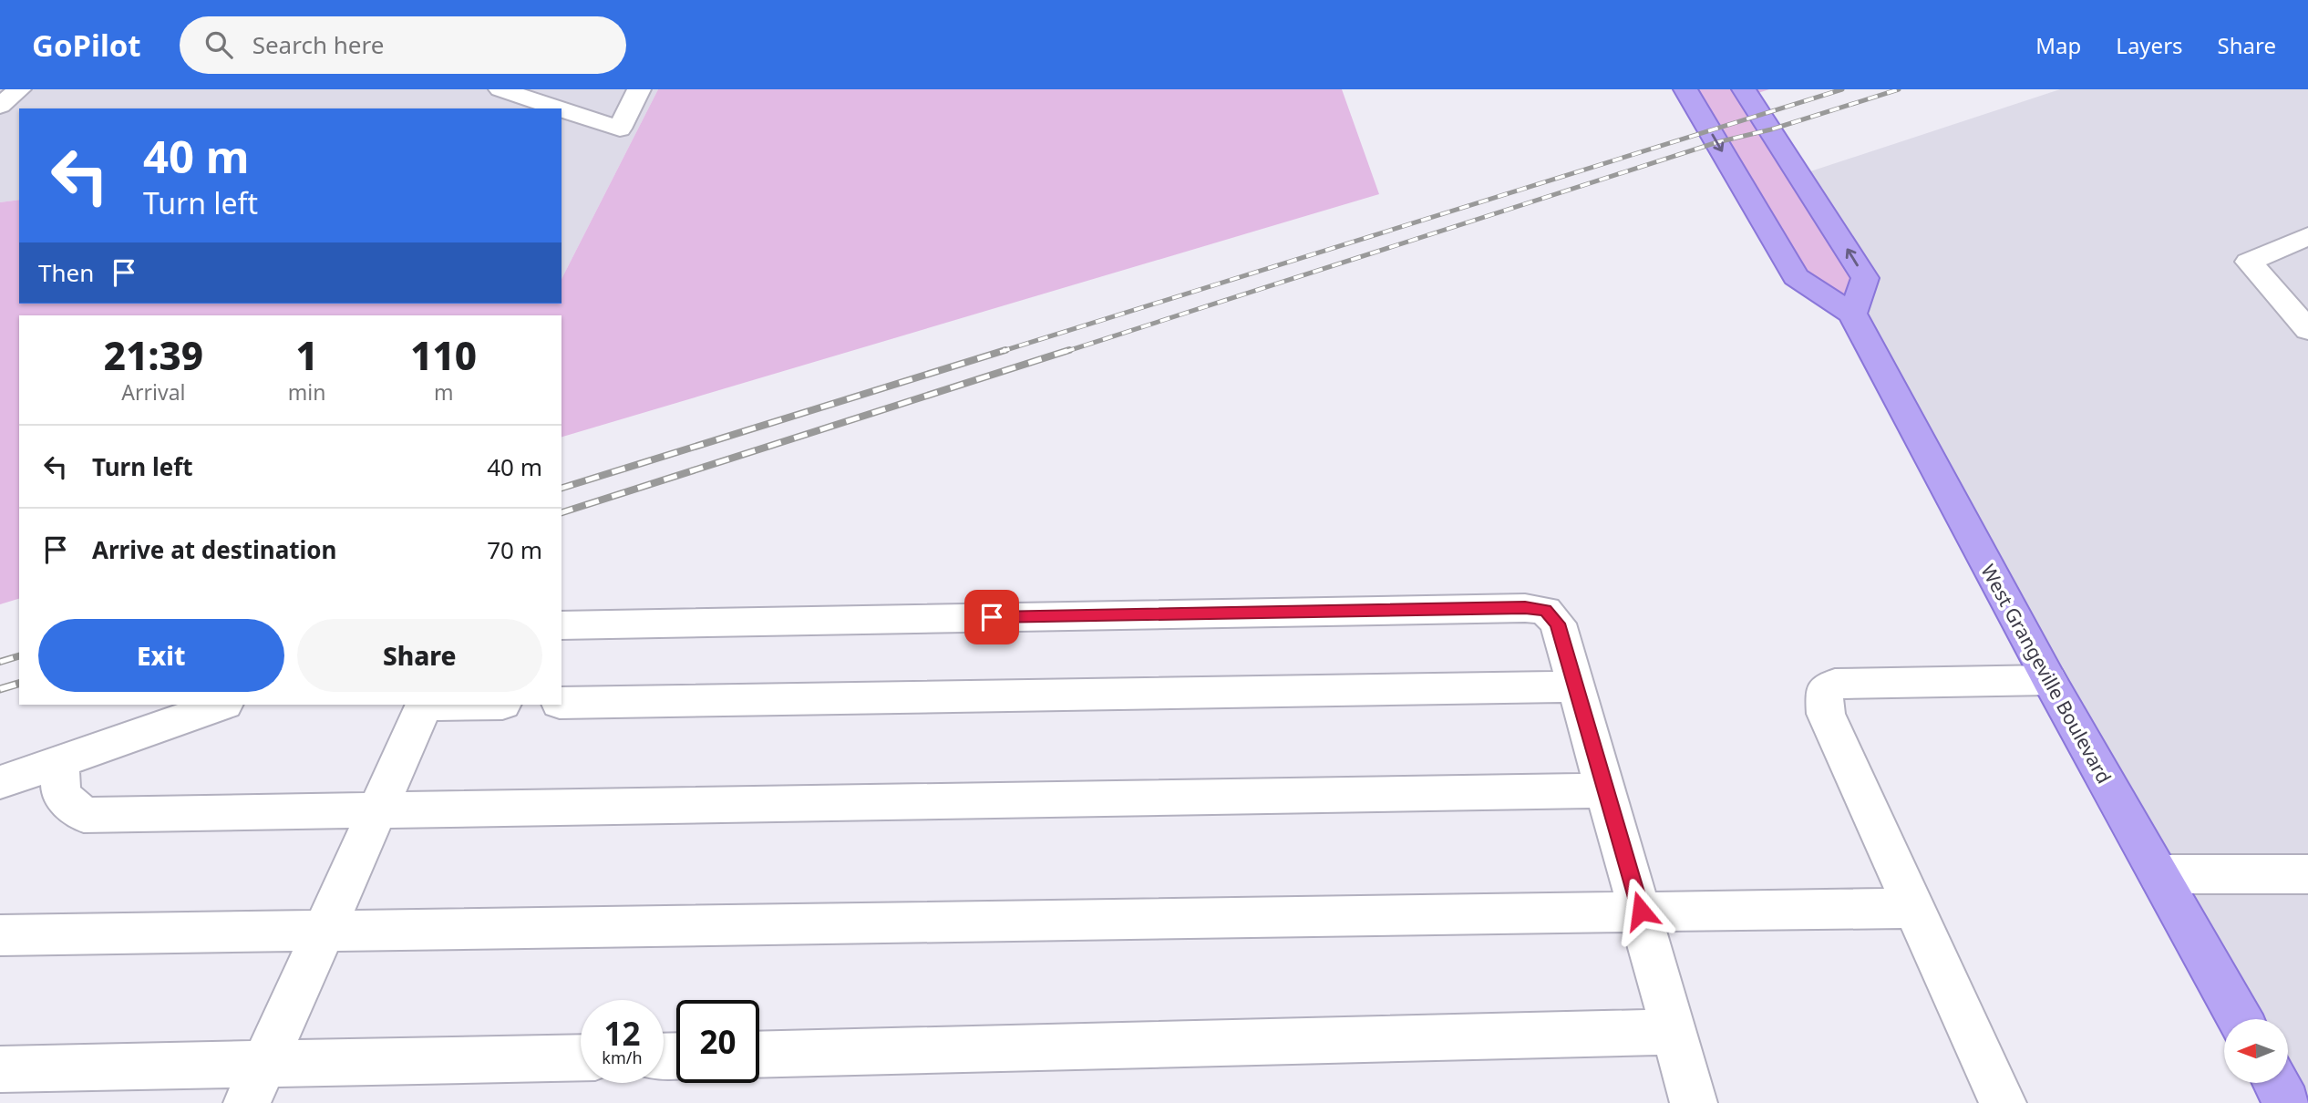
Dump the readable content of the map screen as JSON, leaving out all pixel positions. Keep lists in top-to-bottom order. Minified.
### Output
{"streets":{"main road":["West Grangeville Boulevard"]},"north":"left","page":{"header":"GoPilot","search":"Search here","nav":["Map","Layers","Share"],"turn":["40 m","Turn left"],"then":"Then","eta":["21:39","Arrival","1","min","110","m"],"list":[{"name":"Turn left","value":"40 m"},{"name":"Arrive at destination","value":"70 m"}],"buttons":["Exit","Share"],"speed":"12 km/h","limit":"20"}}
